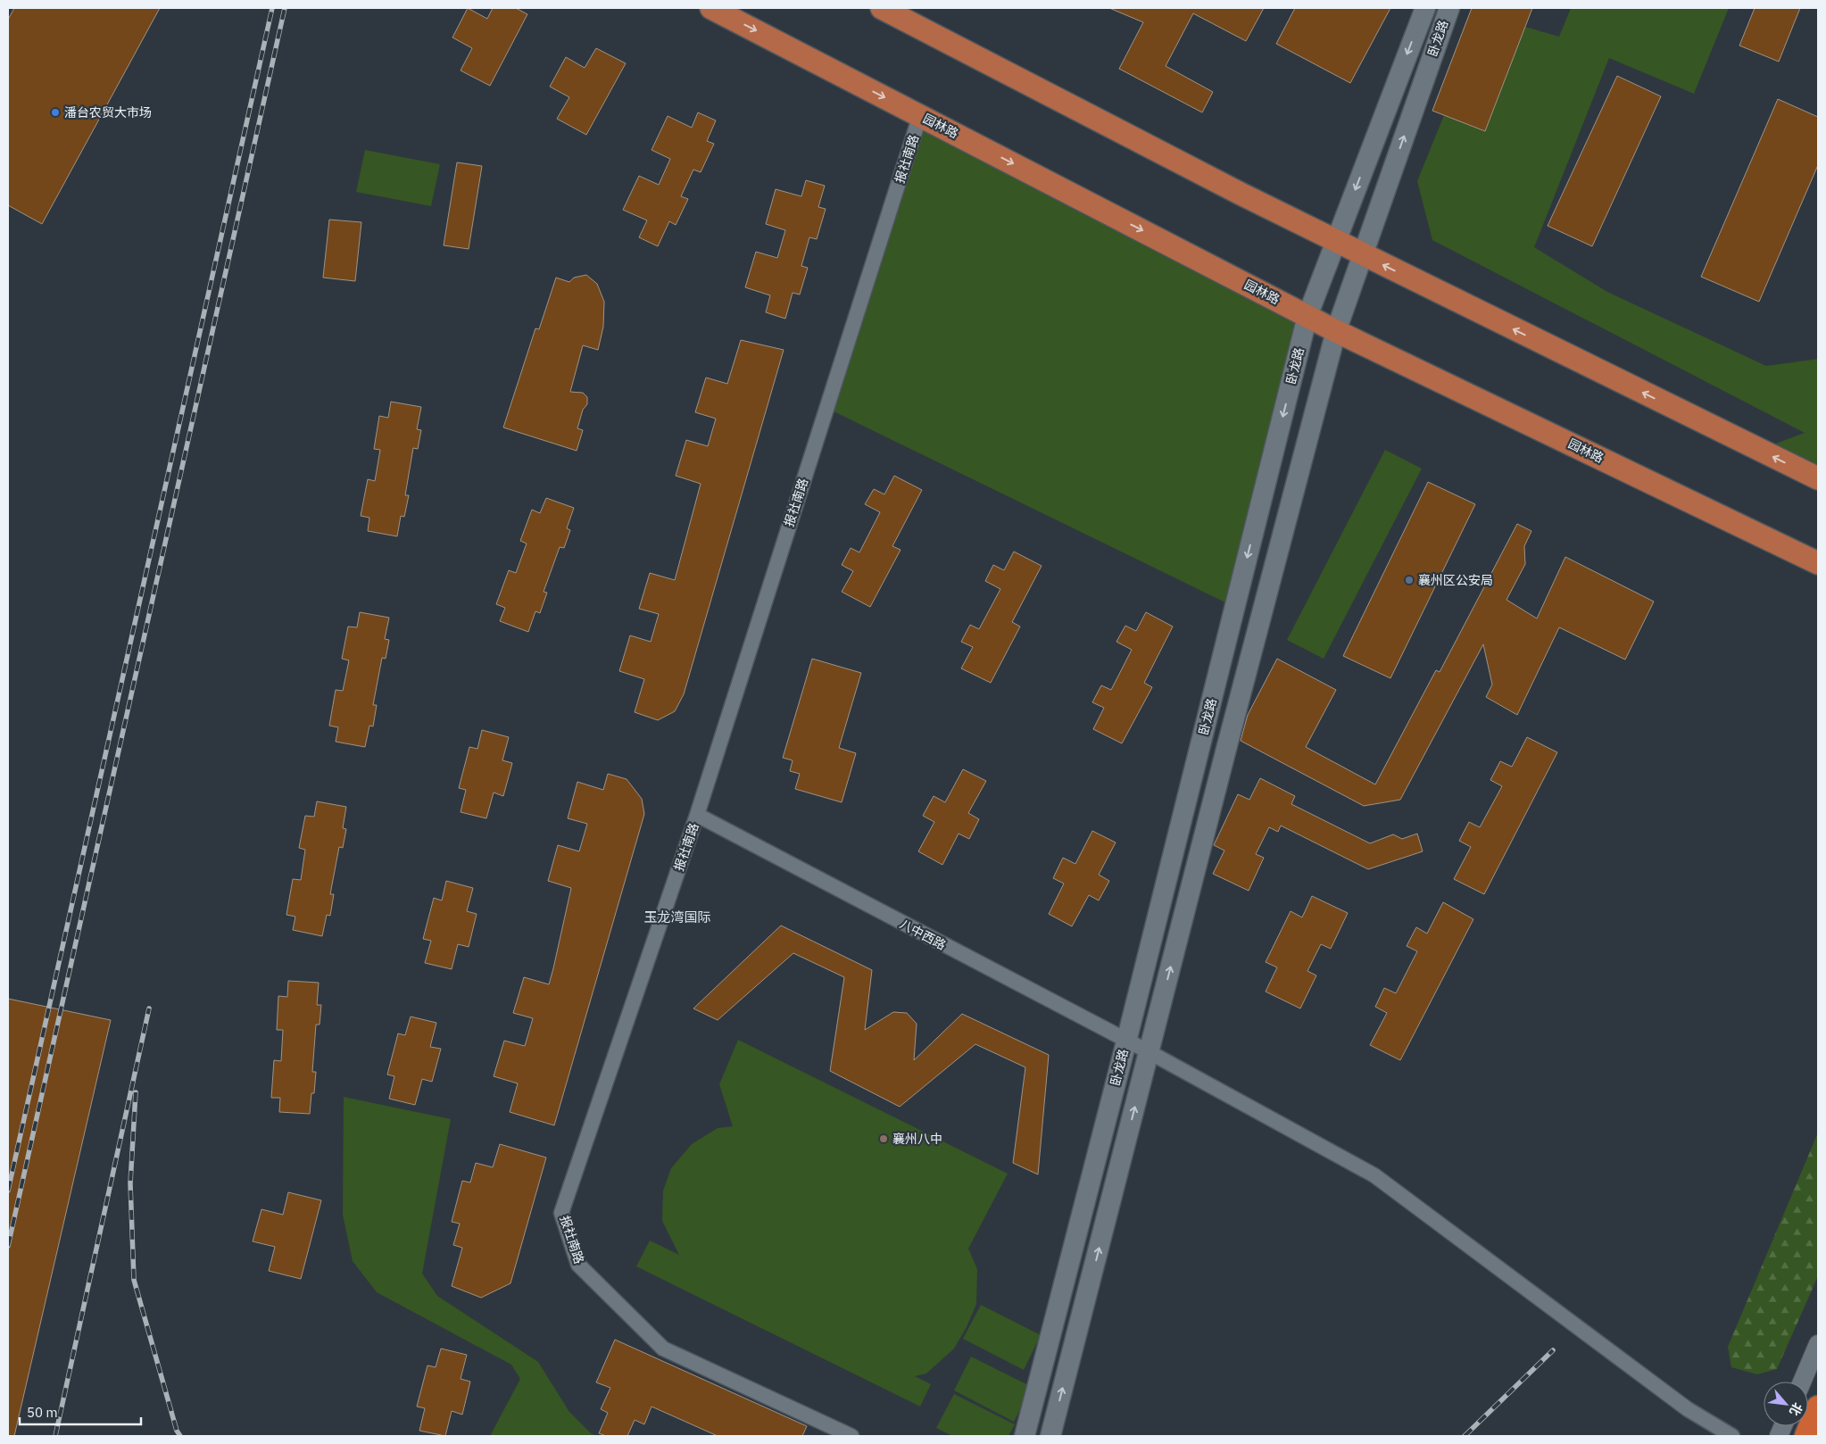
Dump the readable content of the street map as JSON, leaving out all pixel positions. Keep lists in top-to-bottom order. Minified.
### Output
{"streets":{"main road":["卧龙路","园林路"],"street":["报社南路","八中西路"]},"crossings":[["卧龙路","园林路"],["卧龙路","八中西路"],["园林路","报社南路"],["报社南路","八中西路"]],"districts":["玉龙湾国际"],"places":["潘台农贸大市场","襄州区公安局","襄州八中"],"scale_bar":"50 m","north":"bottom right"}
